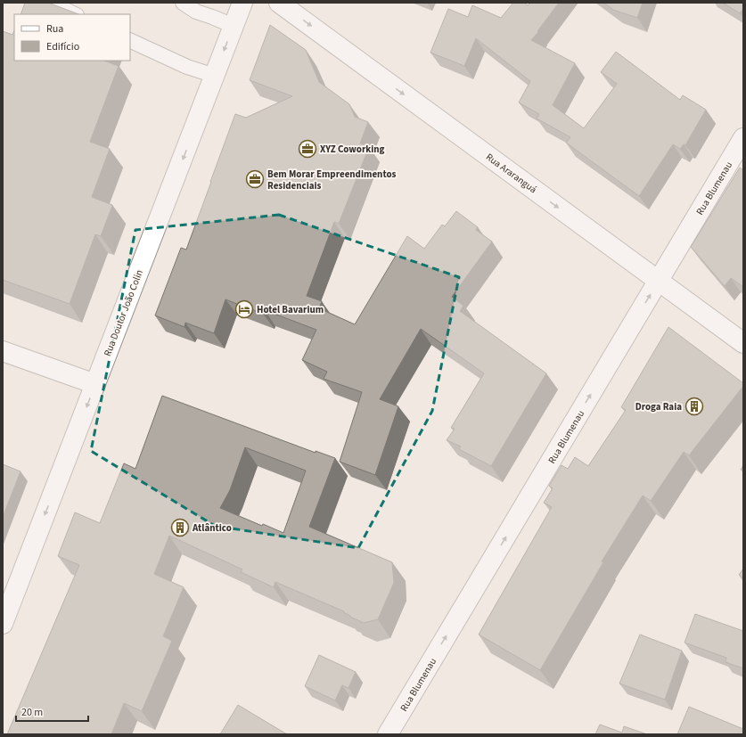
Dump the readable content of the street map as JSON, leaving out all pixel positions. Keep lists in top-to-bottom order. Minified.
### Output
{"streets":{"main road":["Rua Araranguá","Rua Blumenau","Rua Doutor João Colin"]},"crossings":[["Rua Araranguá","Rua Blumenau"]],"one_way":["Rua Araranguá","Rua Blumenau","Rua Doutor João Colin"],"places":{"office":["XYZ Coworking","Bem Morar Empreendimentos Residenciais"],"hotel":["Hotel Bavarium"],"building":["Droga Raia","Atlântico"]},"legend":["Rua","Edifício"],"scale_bar":"20 m"}
